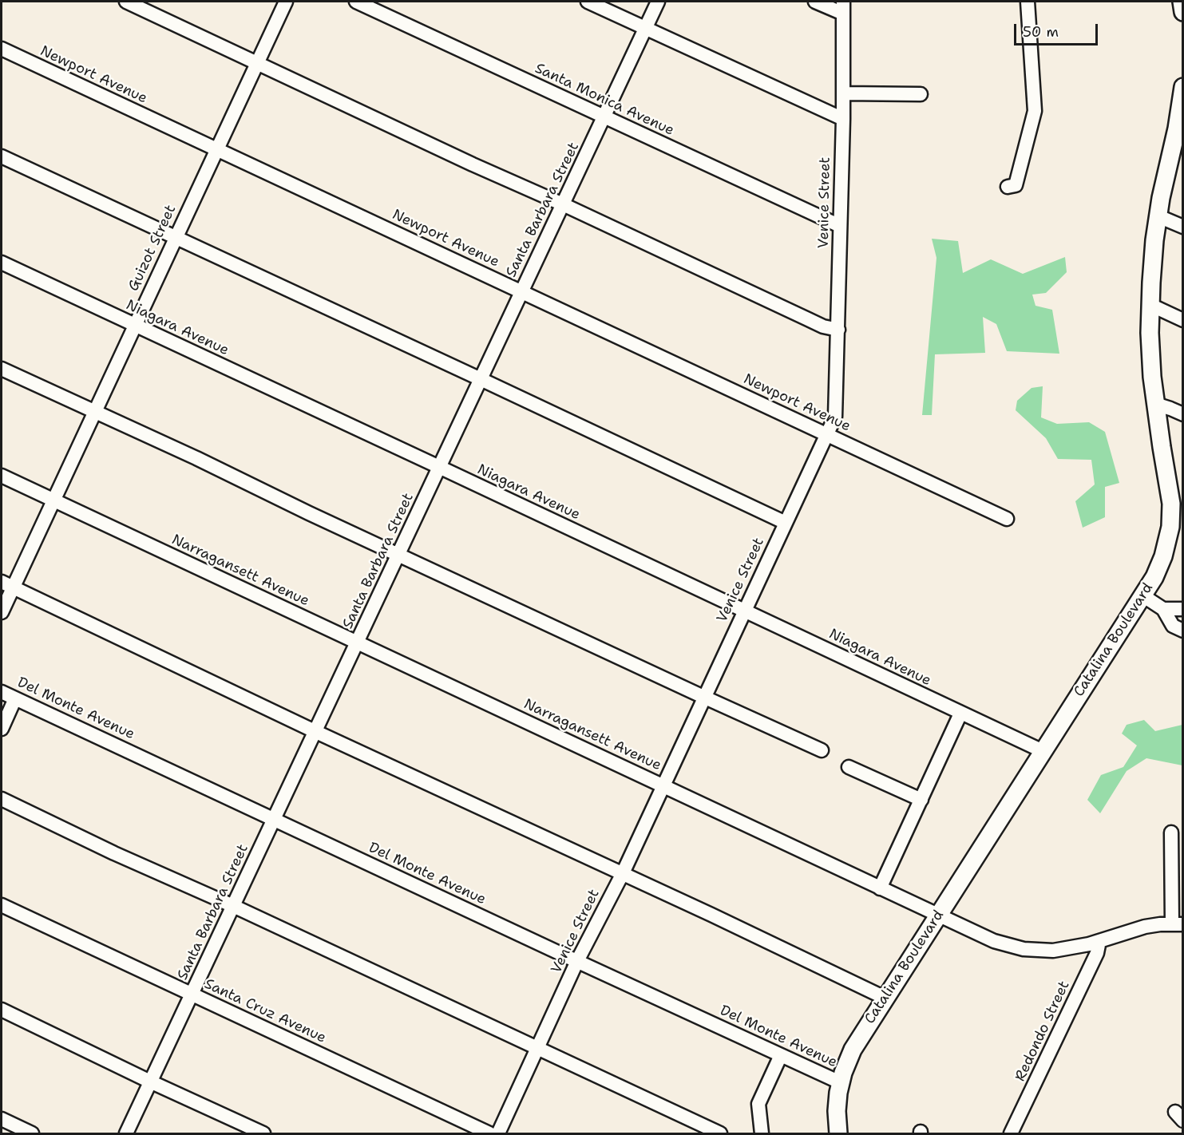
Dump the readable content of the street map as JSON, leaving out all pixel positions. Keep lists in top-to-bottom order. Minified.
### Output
{"streets":{"main road":["Catalina Boulevard"],"street":["Newport Avenue","Santa Monica Avenue","Venice Street","Santa Barbara Street","Guizot Street","Niagara Avenue","Narragansett Avenue","Del Monte Avenue","Santa Cruz Avenue","Redondo Street"]},"crossings":[["Newport Avenue","Venice Street"],["Newport Avenue","Santa Barbara Street"],["Newport Avenue","Guizot Street"],["Santa Monica Avenue","Venice Street"],["Santa Monica Avenue","Santa Barbara Street"],["Venice Street","Niagara Avenue"],["Venice Street","Narragansett Avenue"],["Venice Street","Del Monte Avenue"],["Santa Barbara Street","Niagara Avenue"],["Santa Barbara Street","Narragansett Avenue"],["Santa Barbara Street","Del Monte Avenue"],["Santa Barbara Street","Santa Cruz Avenue"],["Guizot Street","Niagara Avenue"],["Guizot Street","Narragansett Avenue"],["Niagara Avenue","Catalina Boulevard"],["Narragansett Avenue","Catalina Boulevard"],["Narragansett Avenue","Redondo Street"],["Catalina Boulevard","Del Monte Avenue"]],"scale_bar":"50 m"}
